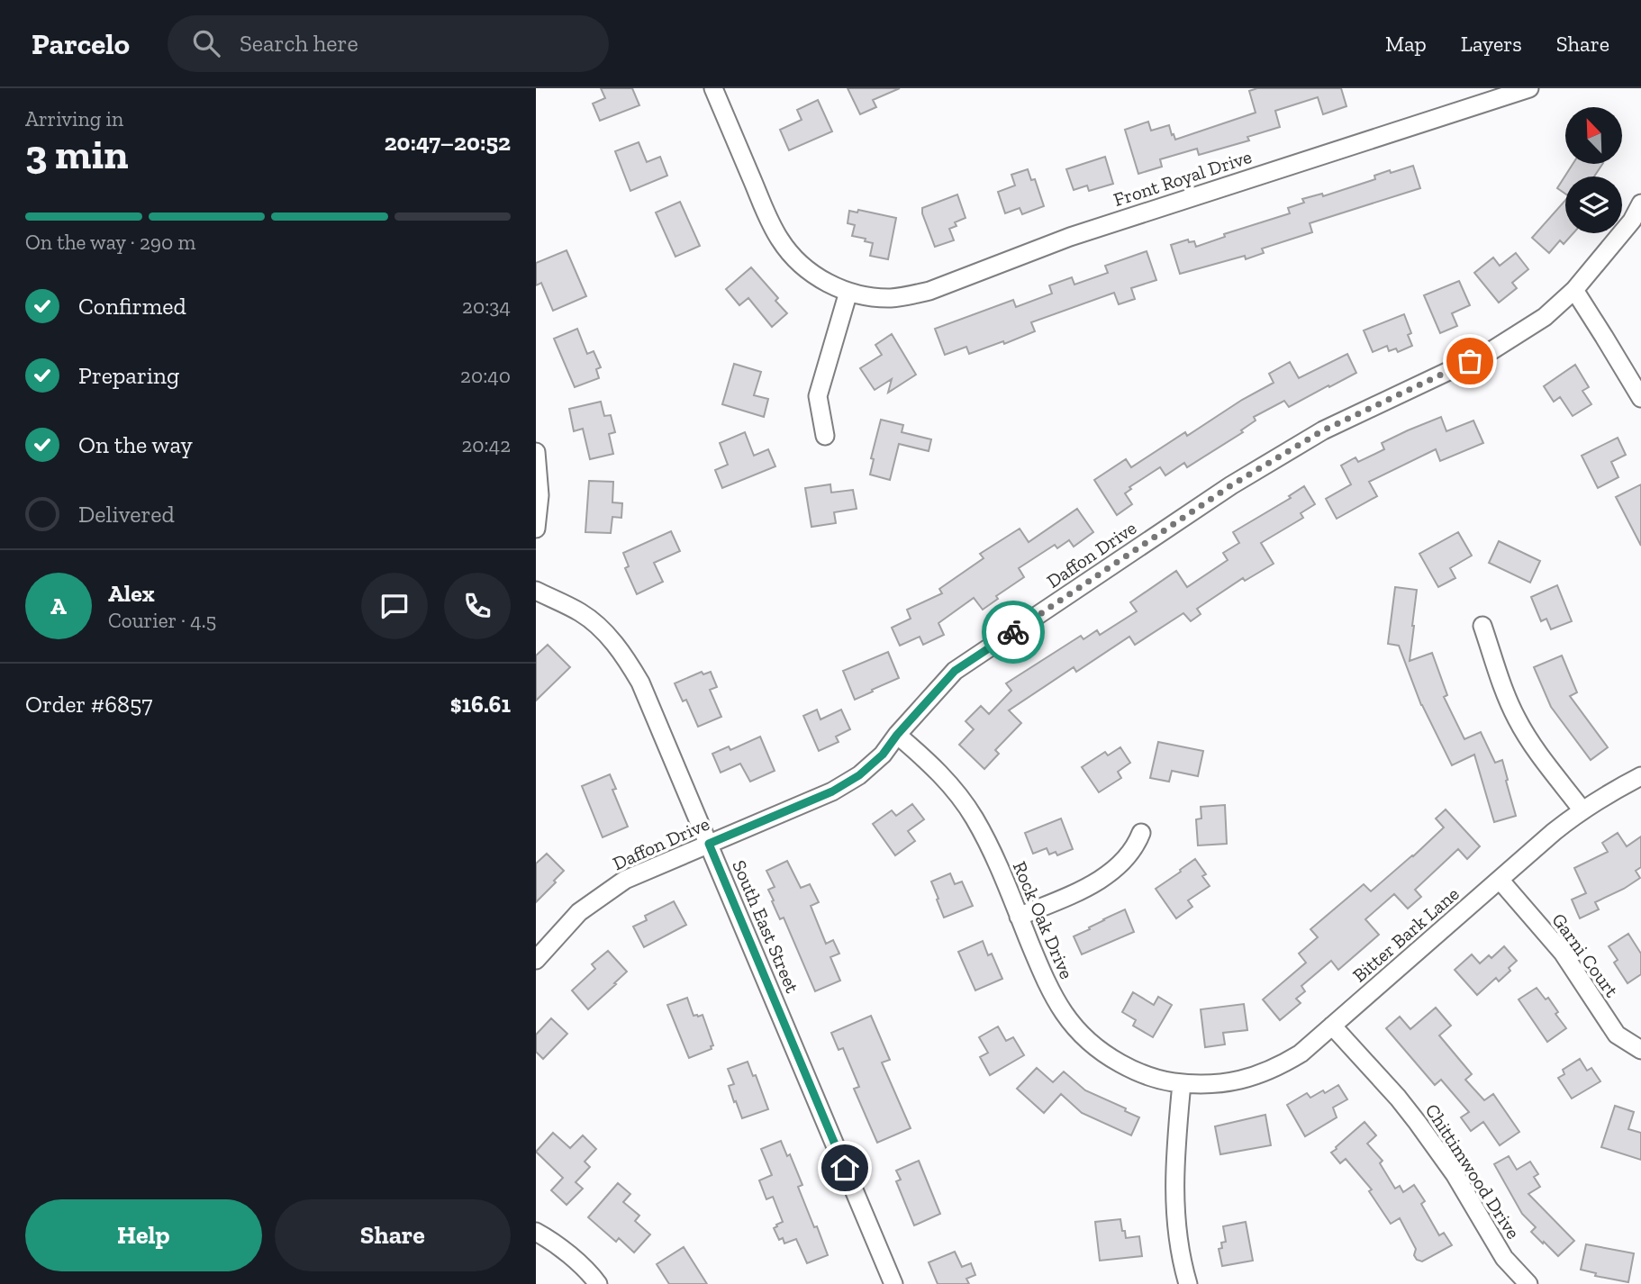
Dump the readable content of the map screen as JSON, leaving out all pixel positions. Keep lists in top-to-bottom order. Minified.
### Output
{"streets":{"street":["Front Royal Drive","Daffon Drive","Rock Oak Drive","South East Street","Bitter Bark Lane","Garni Court","Chittimwood Drive"]},"crossings":[["Daffon Drive","Rock Oak Drive"],["Daffon Drive","South East Street"],["Rock Oak Drive","Bitter Bark Lane"],["Bitter Bark Lane","Garni Court"],["Bitter Bark Lane","Chittimwood Drive"]],"north":"top left","page":{"header":"Parcelo","search":"Search here","nav":["Map","Layers","Share"],"heading":["3 min","Arriving in","20:47–20:52"],"panel":["Alex","Courier · 4.5","Order #6857","$16.61"],"bar":"On the way · 290 m","list":[["Confirmed","20:34"],["Preparing","20:40"],["On the way","20:42"],"Delivered"],"round":"A","buttons":["Help","Share"]}}
